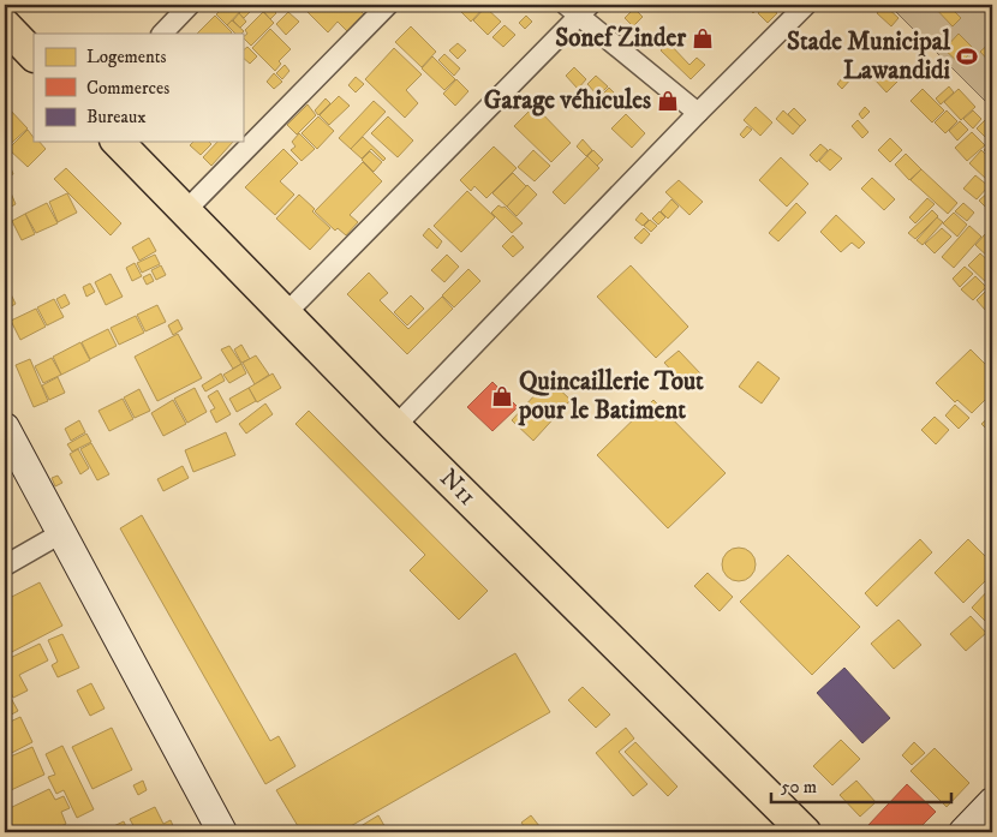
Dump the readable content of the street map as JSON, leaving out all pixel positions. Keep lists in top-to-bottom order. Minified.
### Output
{"streets":{"main road":["N11"]},"places":{"shop":["Sonef Zinder","Garage véhicules","Quincaillerie Tout pour le Batiment"],"sports":["Stade Municipal Lawandidi"]},"legend":["Logements","Commerces","Bureaux"],"scale_bar":"50 m"}
